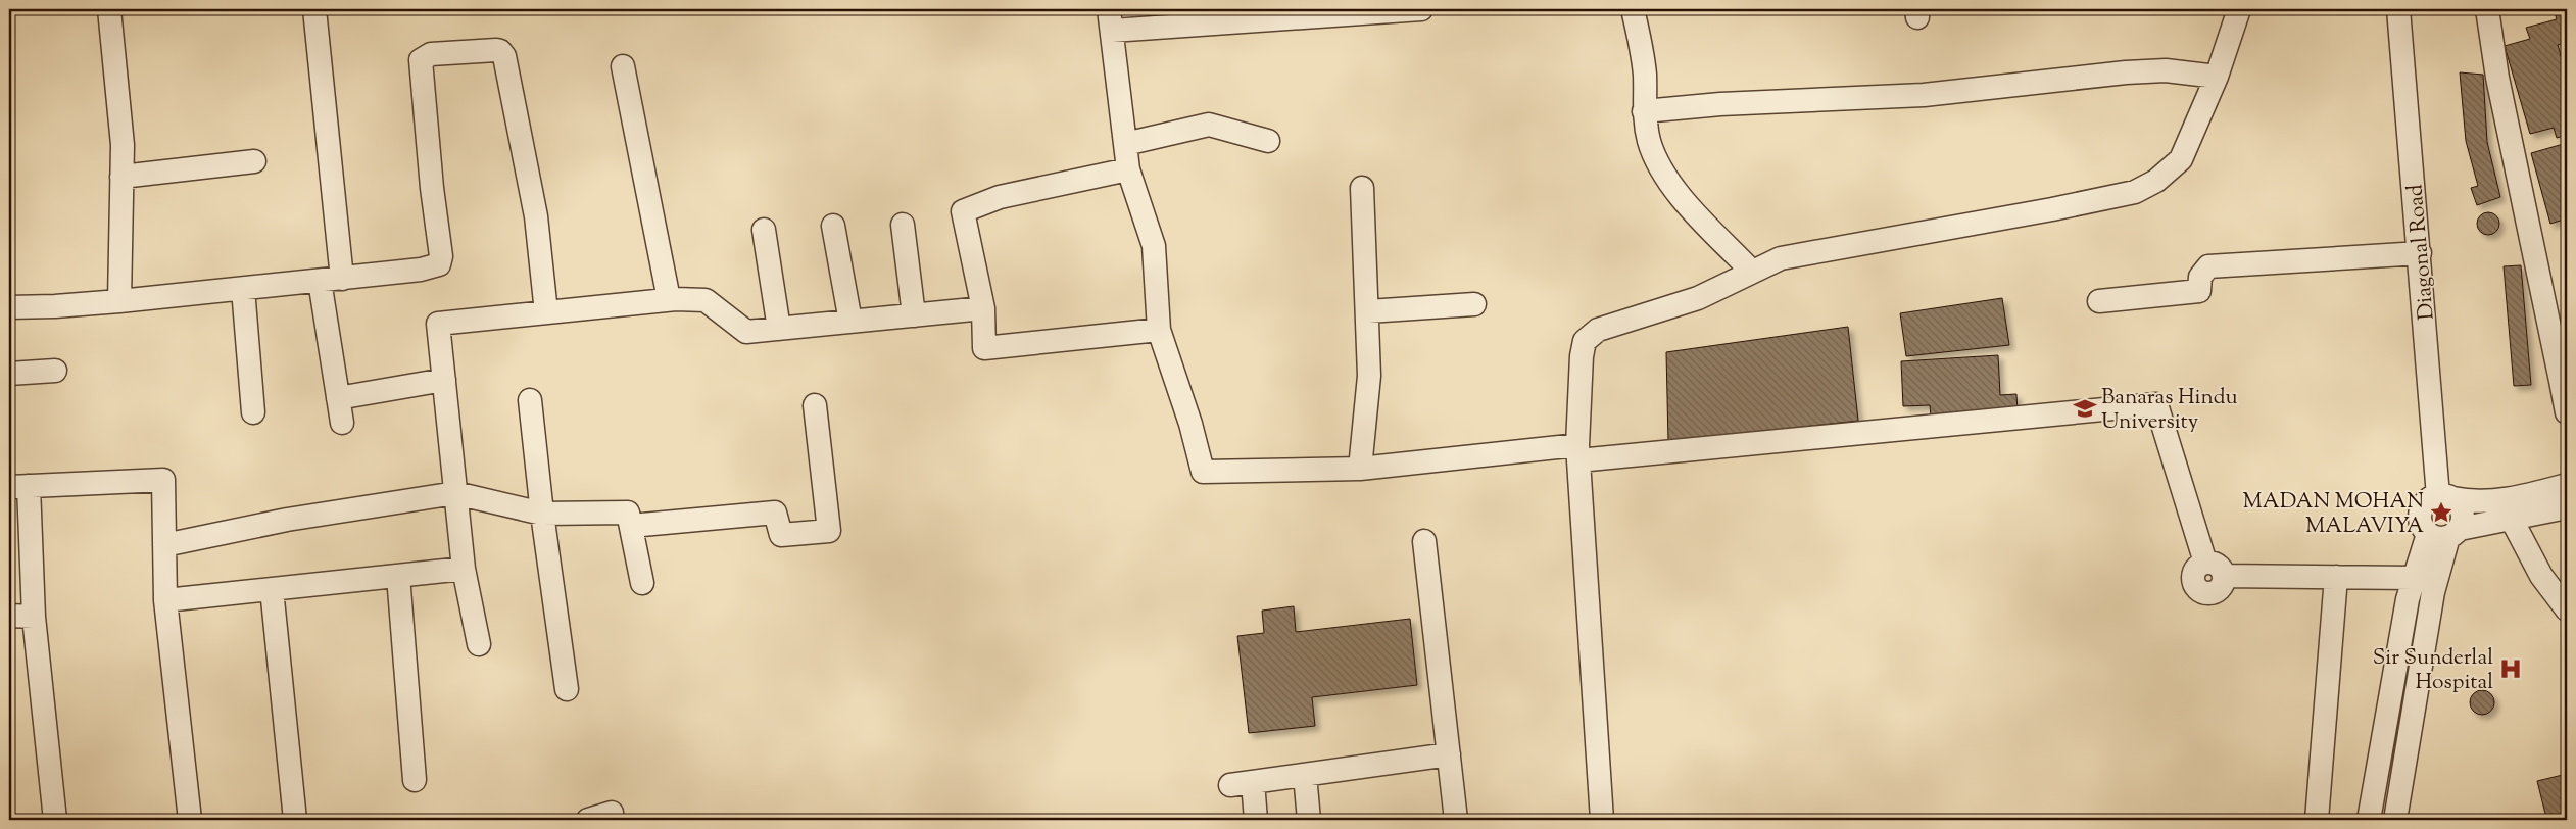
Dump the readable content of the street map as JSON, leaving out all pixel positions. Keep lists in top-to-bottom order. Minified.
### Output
{"streets":{"street":["Diagonal Road"]},"places":{"school or university":["Banaras Hindu University"],"place":["MADAN MOHAN MALAVIYA"],"hospital":["Sir Sunderlal Hospital"]}}
